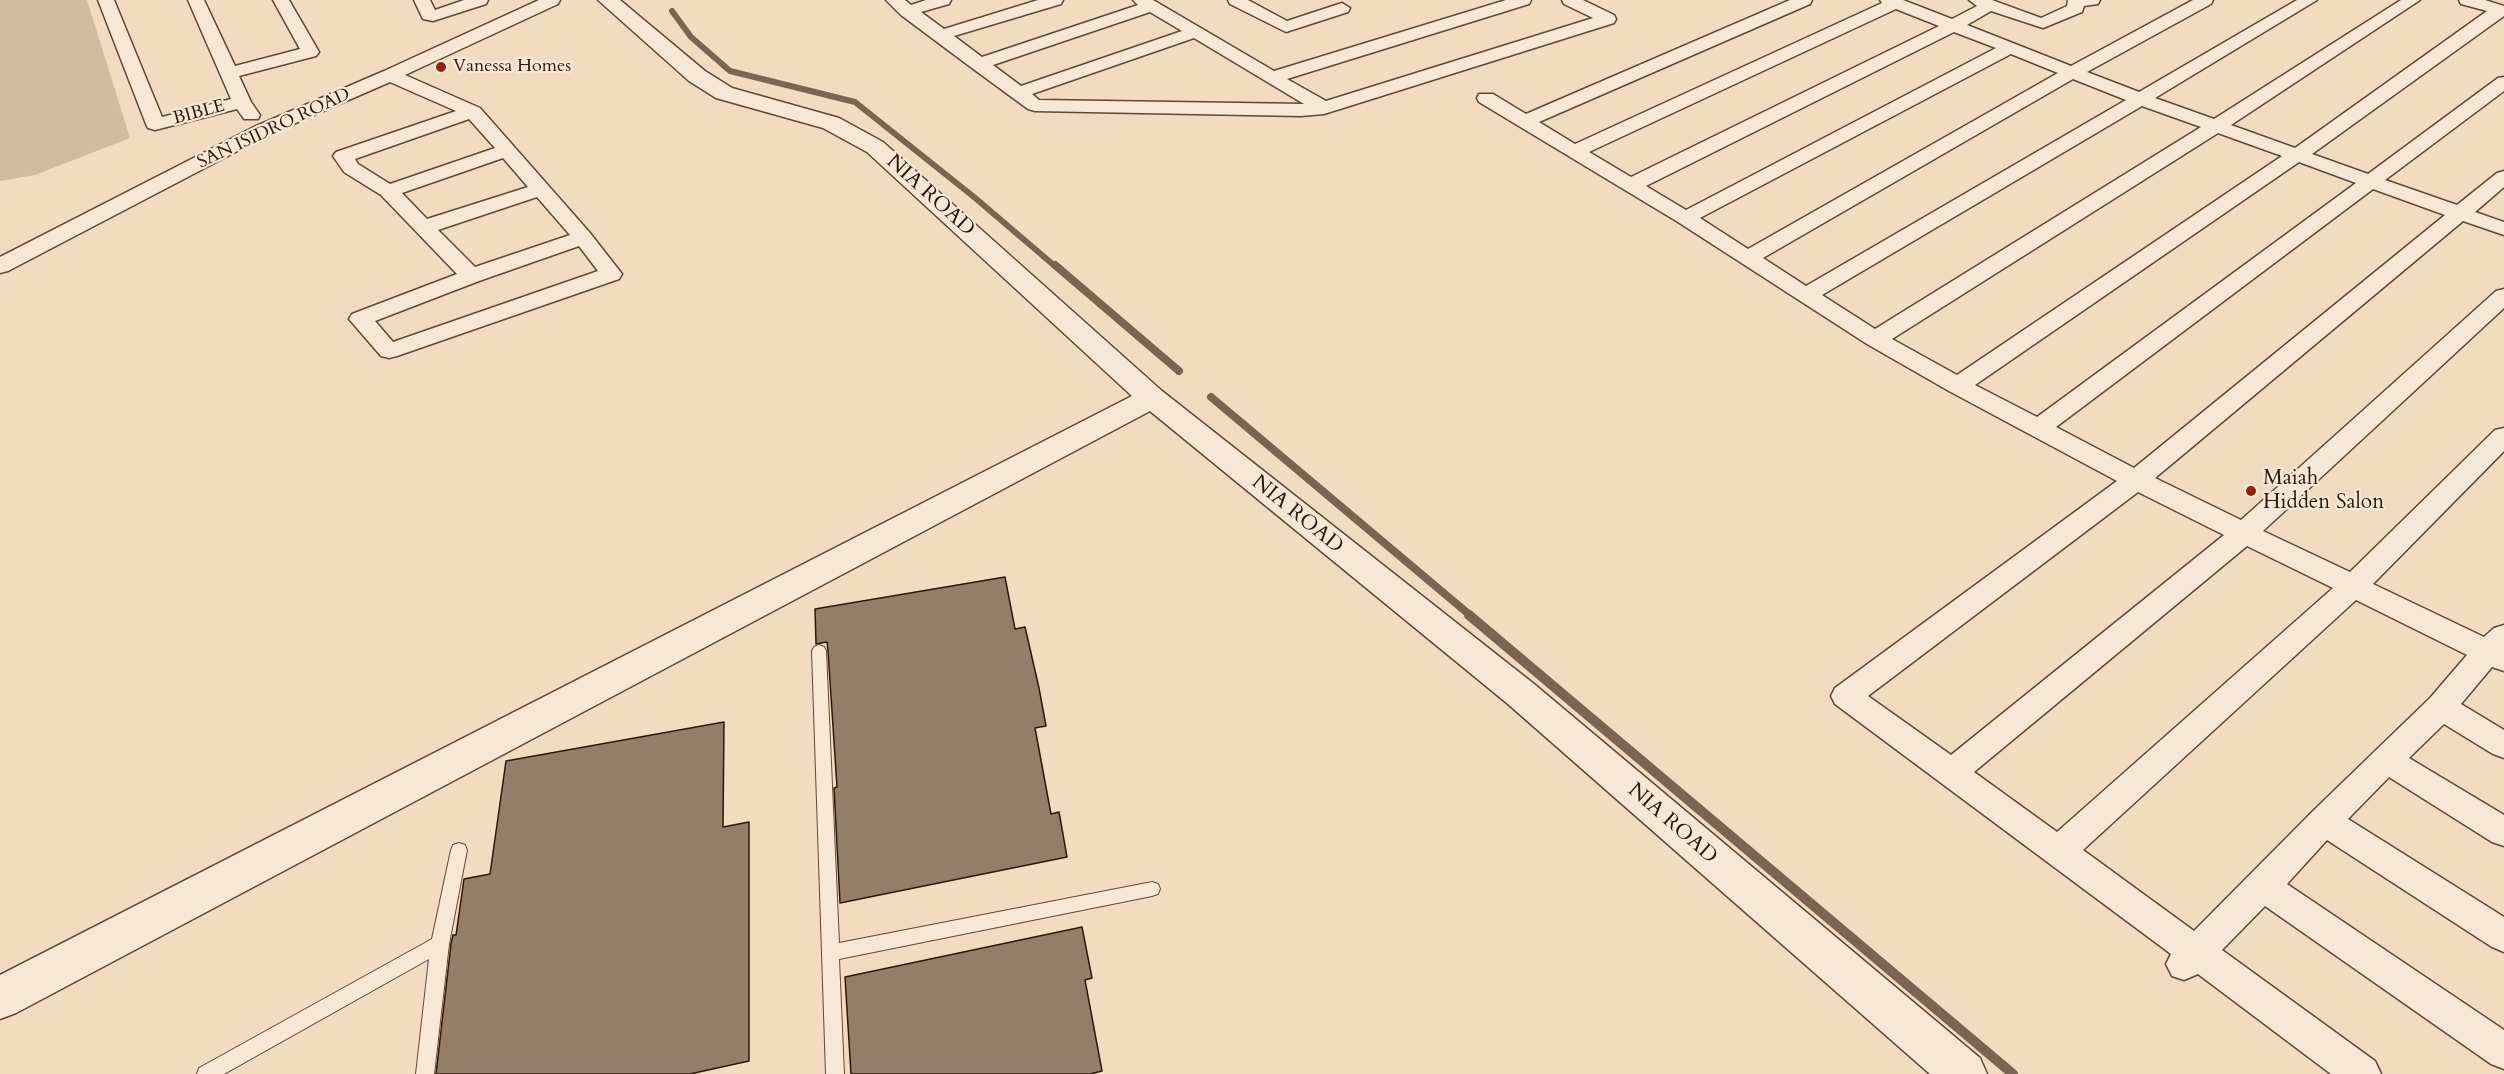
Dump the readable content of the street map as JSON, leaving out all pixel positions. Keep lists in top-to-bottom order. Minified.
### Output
{"streets":{"street":["BIBLE","SAN ISIDRO ROAD","NIA ROAD"]},"places":["Vanessa Homes","Maiah Hidden Salon"]}
